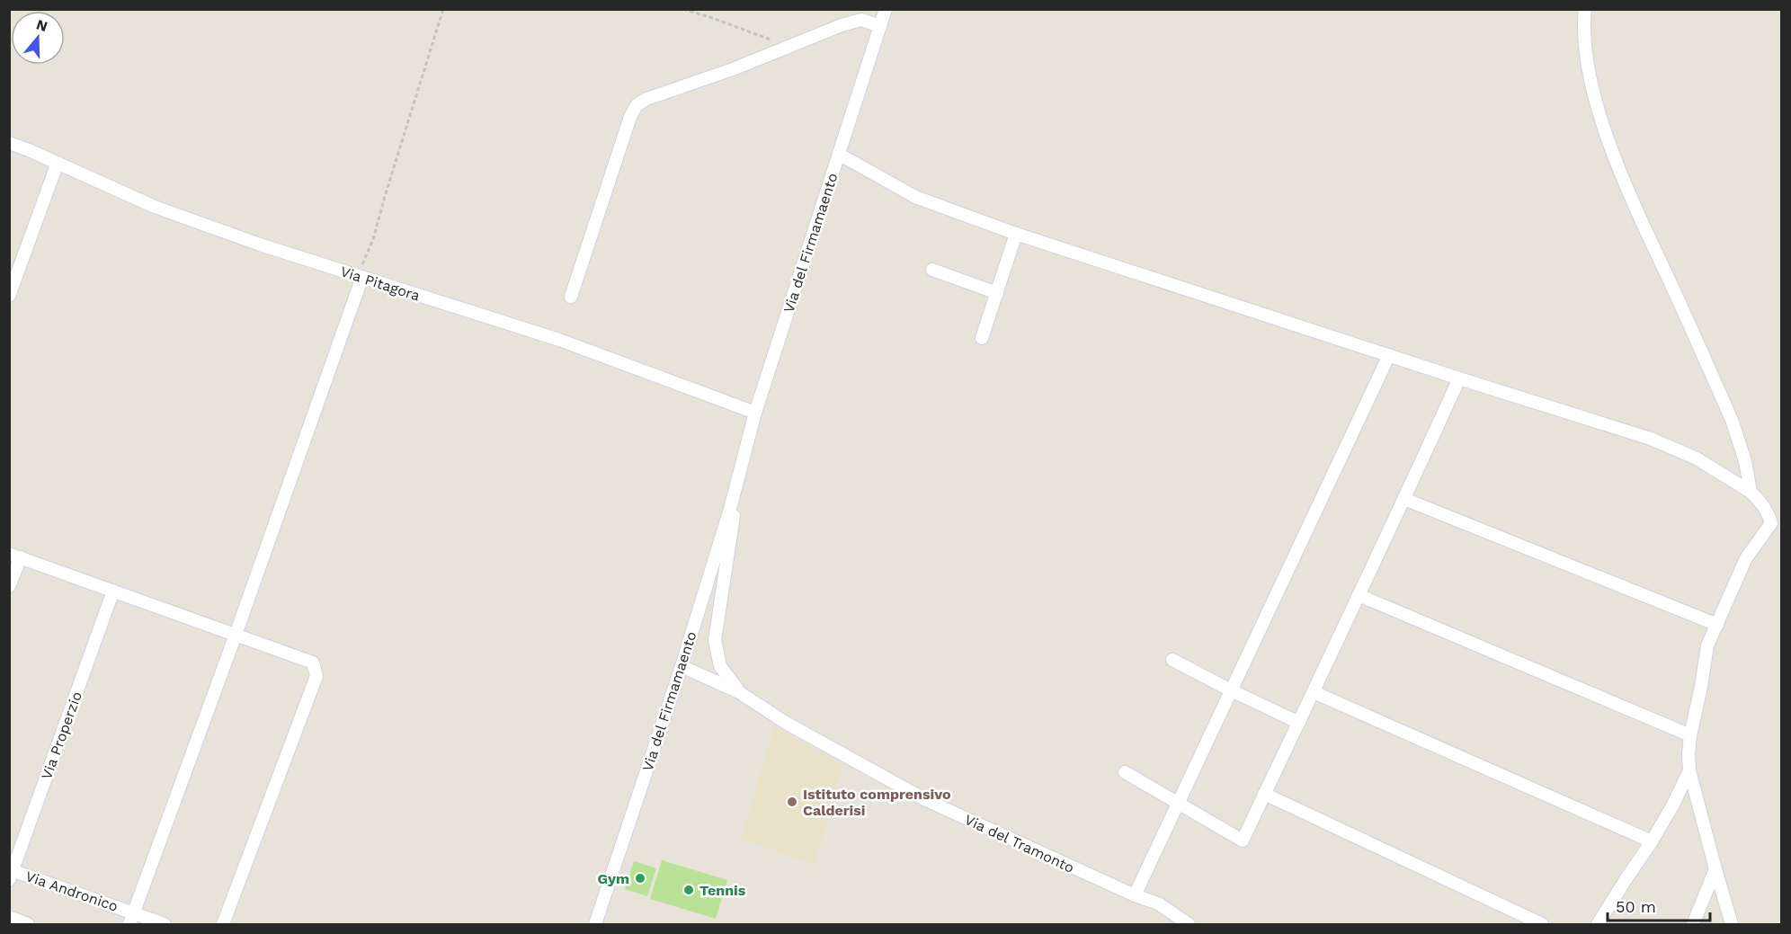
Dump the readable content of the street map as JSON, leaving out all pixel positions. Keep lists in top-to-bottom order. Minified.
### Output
{"streets":{"street":["Via del Firmamaento","Via Pitagora","Via Properzio","Via del Tramonto","Via Andronico"]},"crossings":[["Via del Firmamaento","Via Pitagora"],["Via del Firmamaento","Via del Tramonto"],["Via Properzio","Via Andronico"]],"places":["Istituto comprensivo Calderisi","Gym","Tennis"],"scale_bar":"50 m","north":"top"}
